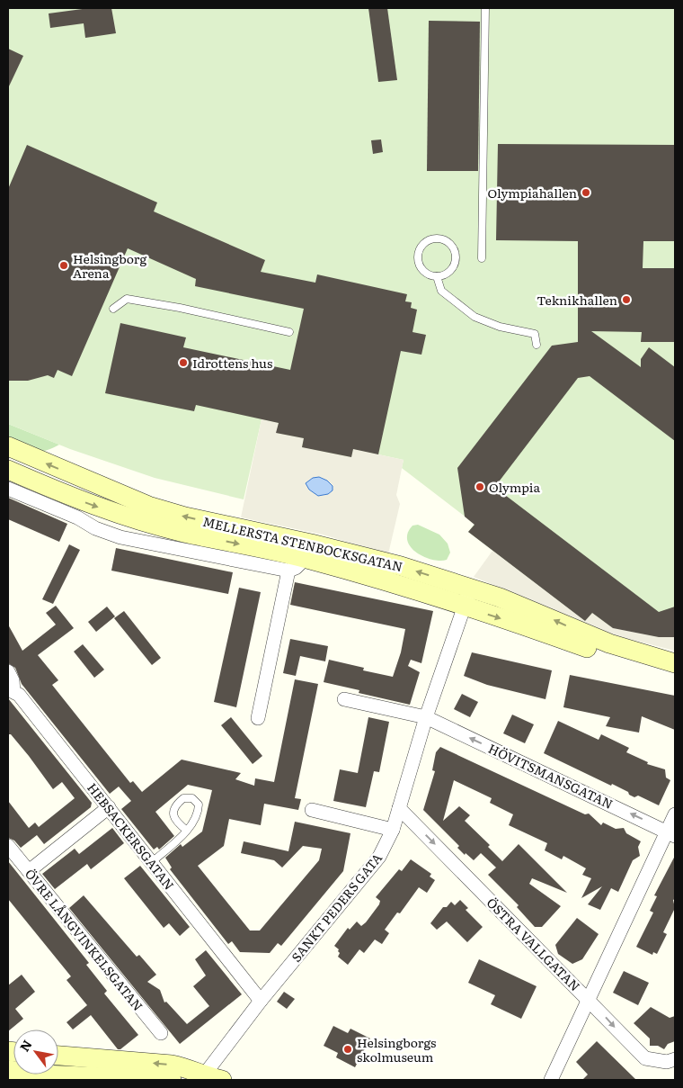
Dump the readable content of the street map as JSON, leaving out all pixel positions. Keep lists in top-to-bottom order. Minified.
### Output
{"streets":{"main road":["MELLERSTA STENBOCKSGATAN"],"street":["HÖVITSMANSGATAN","HEBSACKERSGATAN","SANKT PEDERS GATA","ÖVRE LÅNGVINKELSGATAN","ÖSTRA VALLGATAN"]},"crossings":[["MELLERSTA STENBOCKSGATAN","SANKT PEDERS GATA"],["HÖVITSMANSGATAN","SANKT PEDERS GATA"],["HEBSACKERSGATAN","SANKT PEDERS GATA"],["SANKT PEDERS GATA","ÖSTRA VALLGATAN"]],"one_way":["HÖVITSMANSGATAN","ÖSTRA VALLGATAN"],"places":["Olympiahallen","Helsingborg Arena","Teknikhallen","Idrottens hus","Olympia","Helsingborgs skolmuseum"],"north":"top left"}
